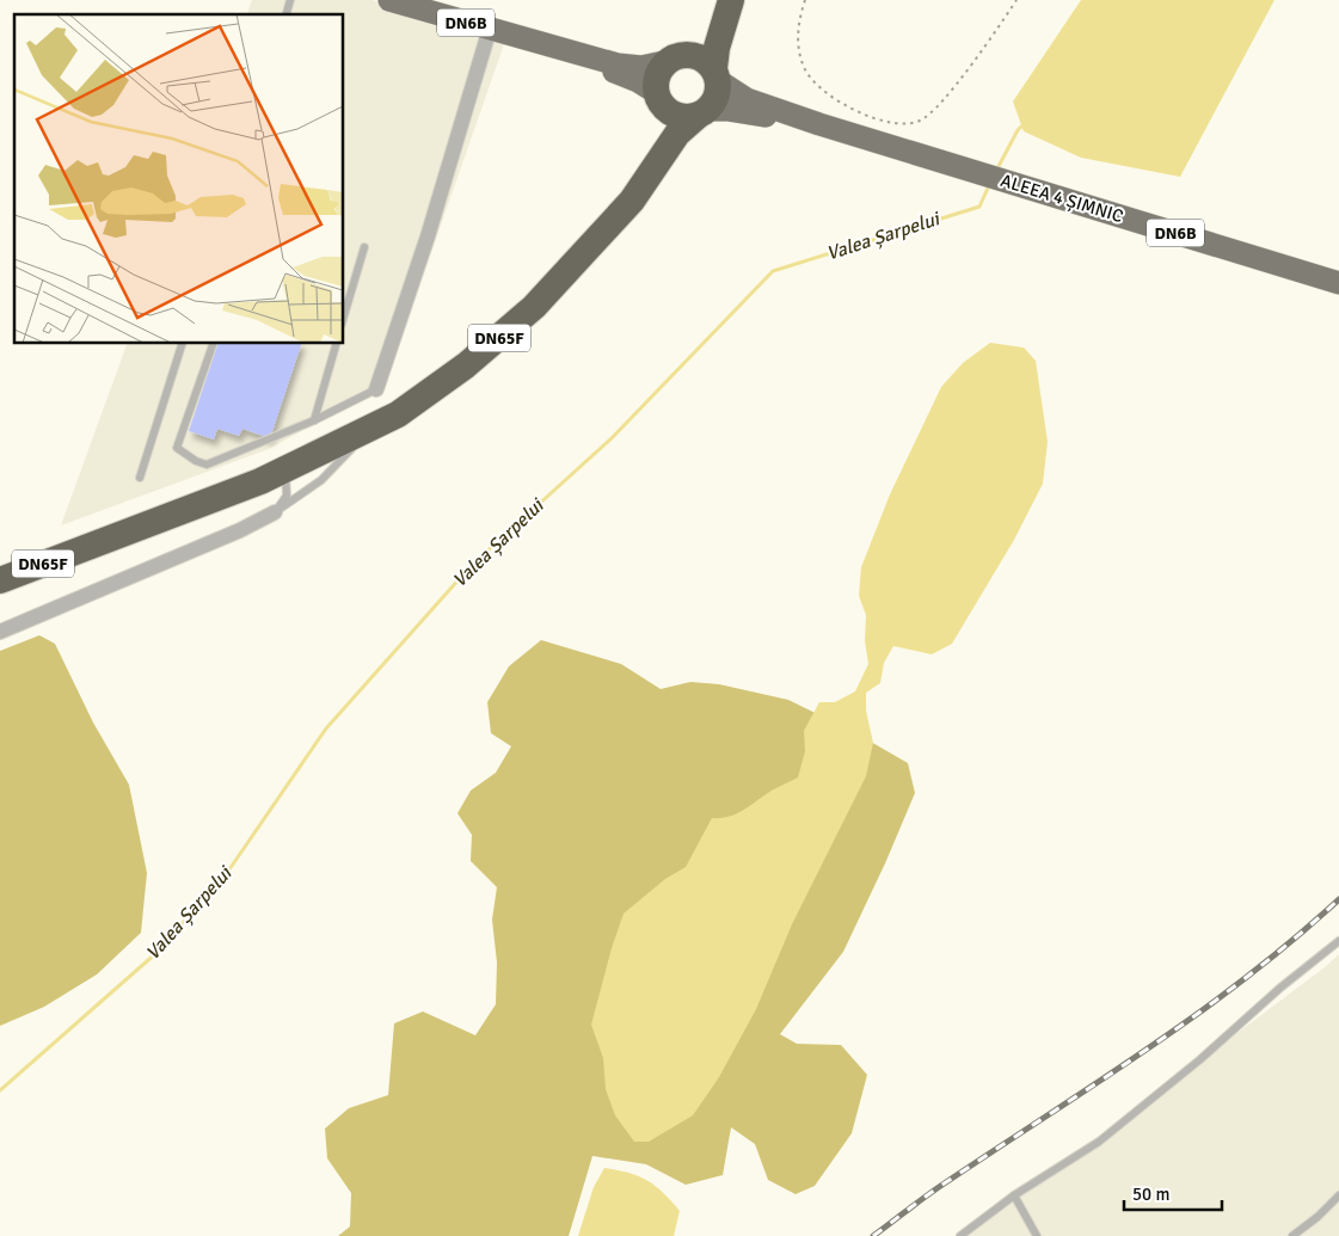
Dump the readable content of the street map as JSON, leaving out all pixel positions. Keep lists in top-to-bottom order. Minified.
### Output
{"streets":{"highway":["DN6B","DN65F"],"main road":["ALEEA 4 ȘIMNIC"]},"crossings":[["DN6B","ALEEA 4 ȘIMNIC"],["DN6B","DN65F"],["ALEEA 4 ȘIMNIC","DN65F"]],"water":["Valea Șarpelui"],"scale_bar":"50 m"}
